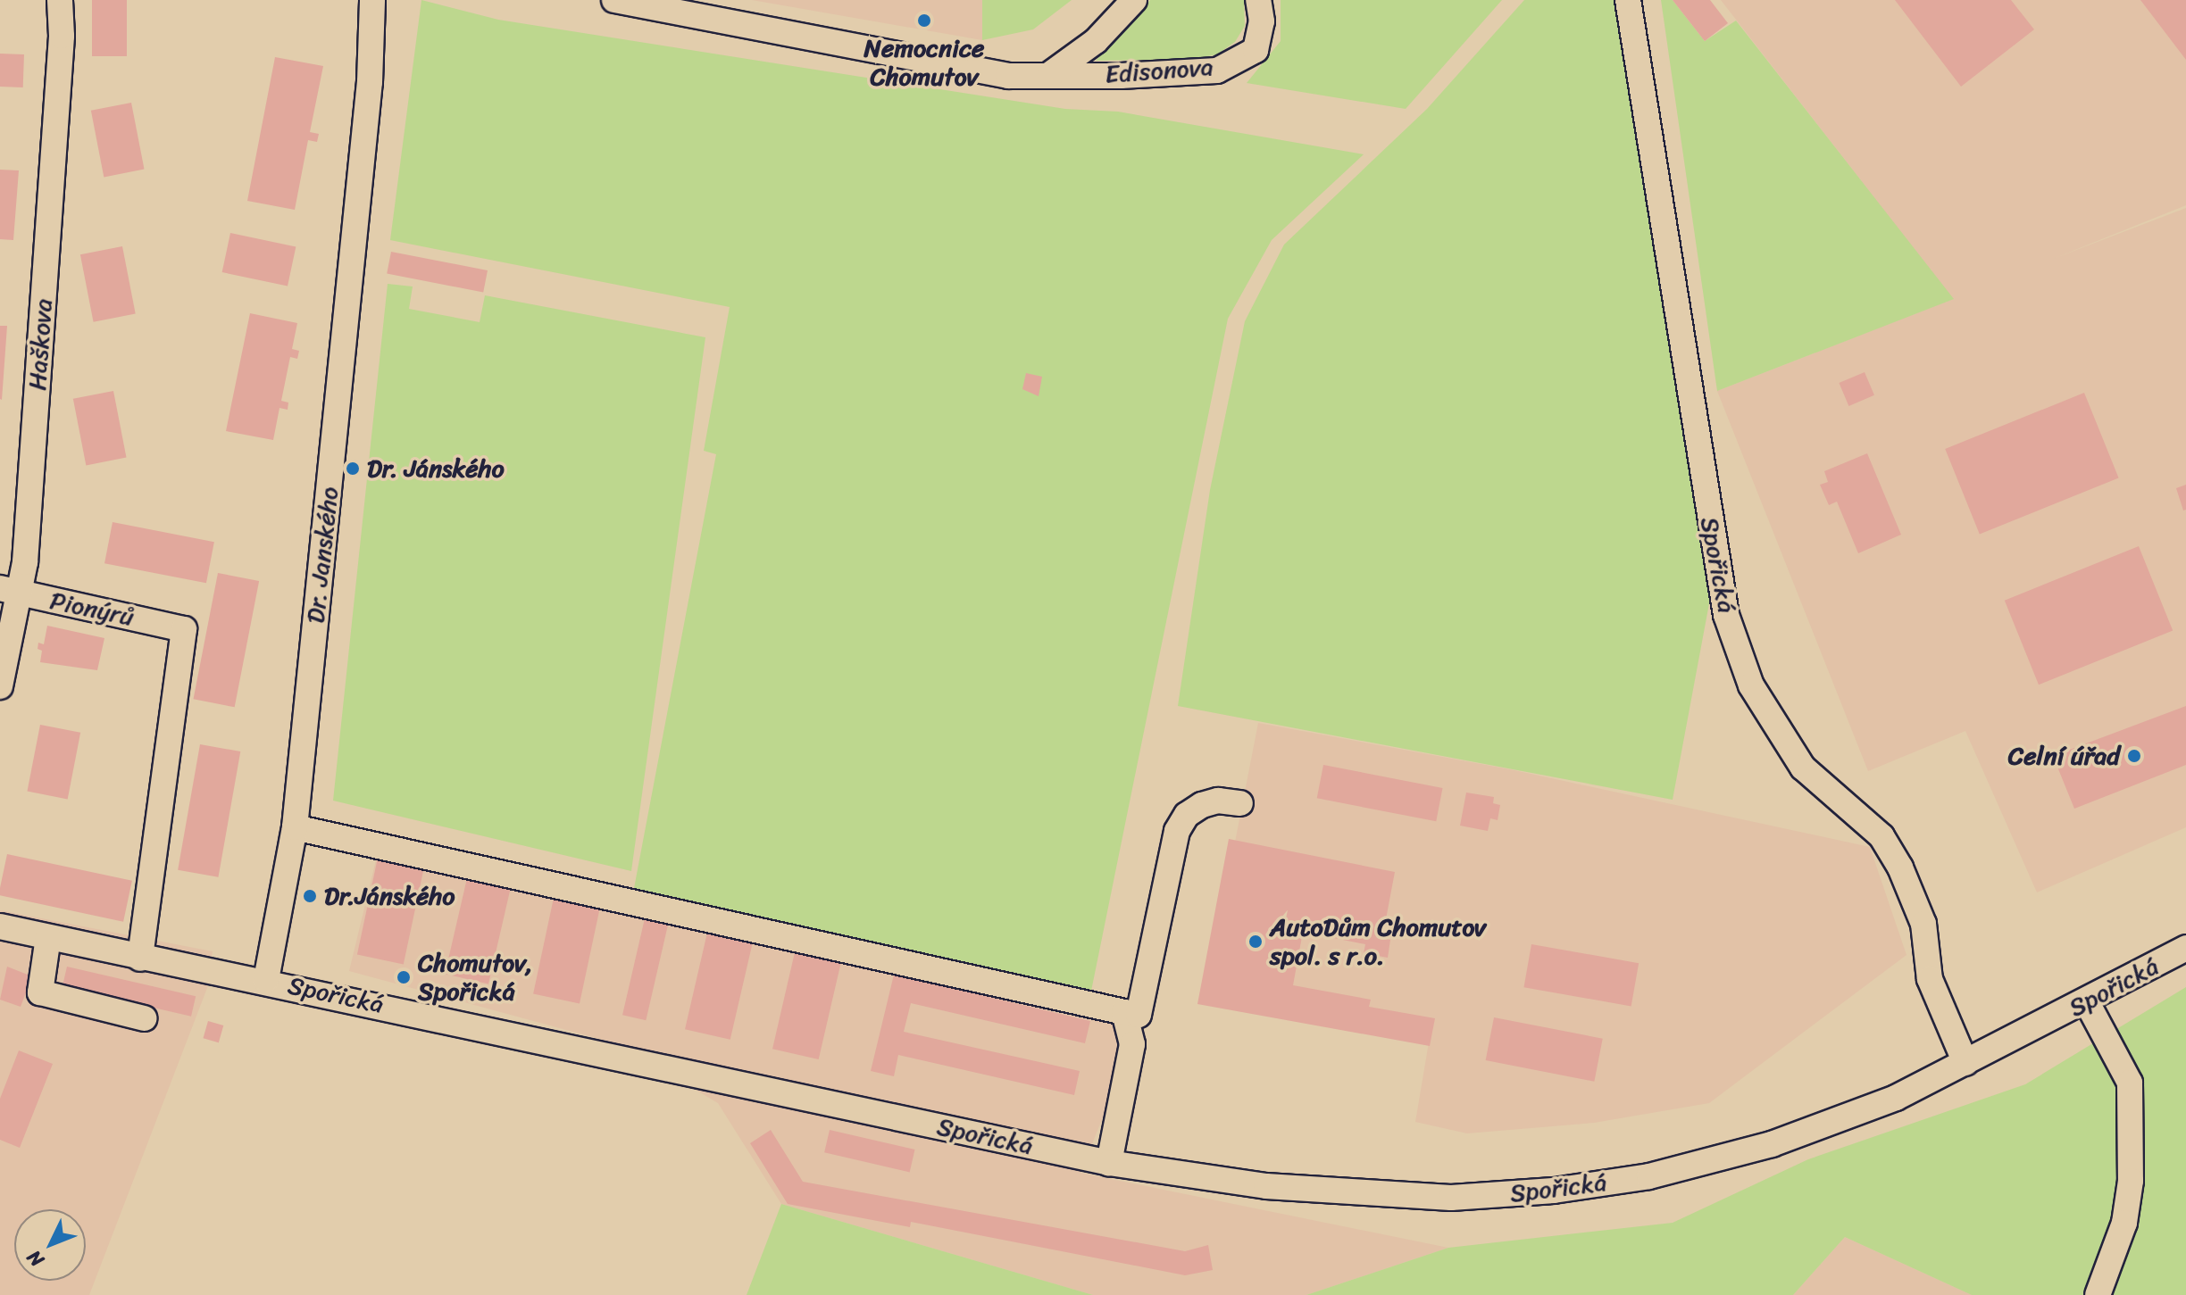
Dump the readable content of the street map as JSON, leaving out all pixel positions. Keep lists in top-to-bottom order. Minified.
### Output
{"streets":{"street":["Edisonova","Haškova","Dr. Janského","Spořická","Pionýrů"]},"crossings":[["Haškova","Pionýrů"],["Dr. Janského","Spořická"],["Spořická","Pionýrů"]],"places":["Nemocnice Chomutov","Dr. Jánského","Celní úřad","Dr.Jánského","AutoDům Chomutov spol. s r.o.","Chomutov, Spořická"],"north":"bottom left"}
